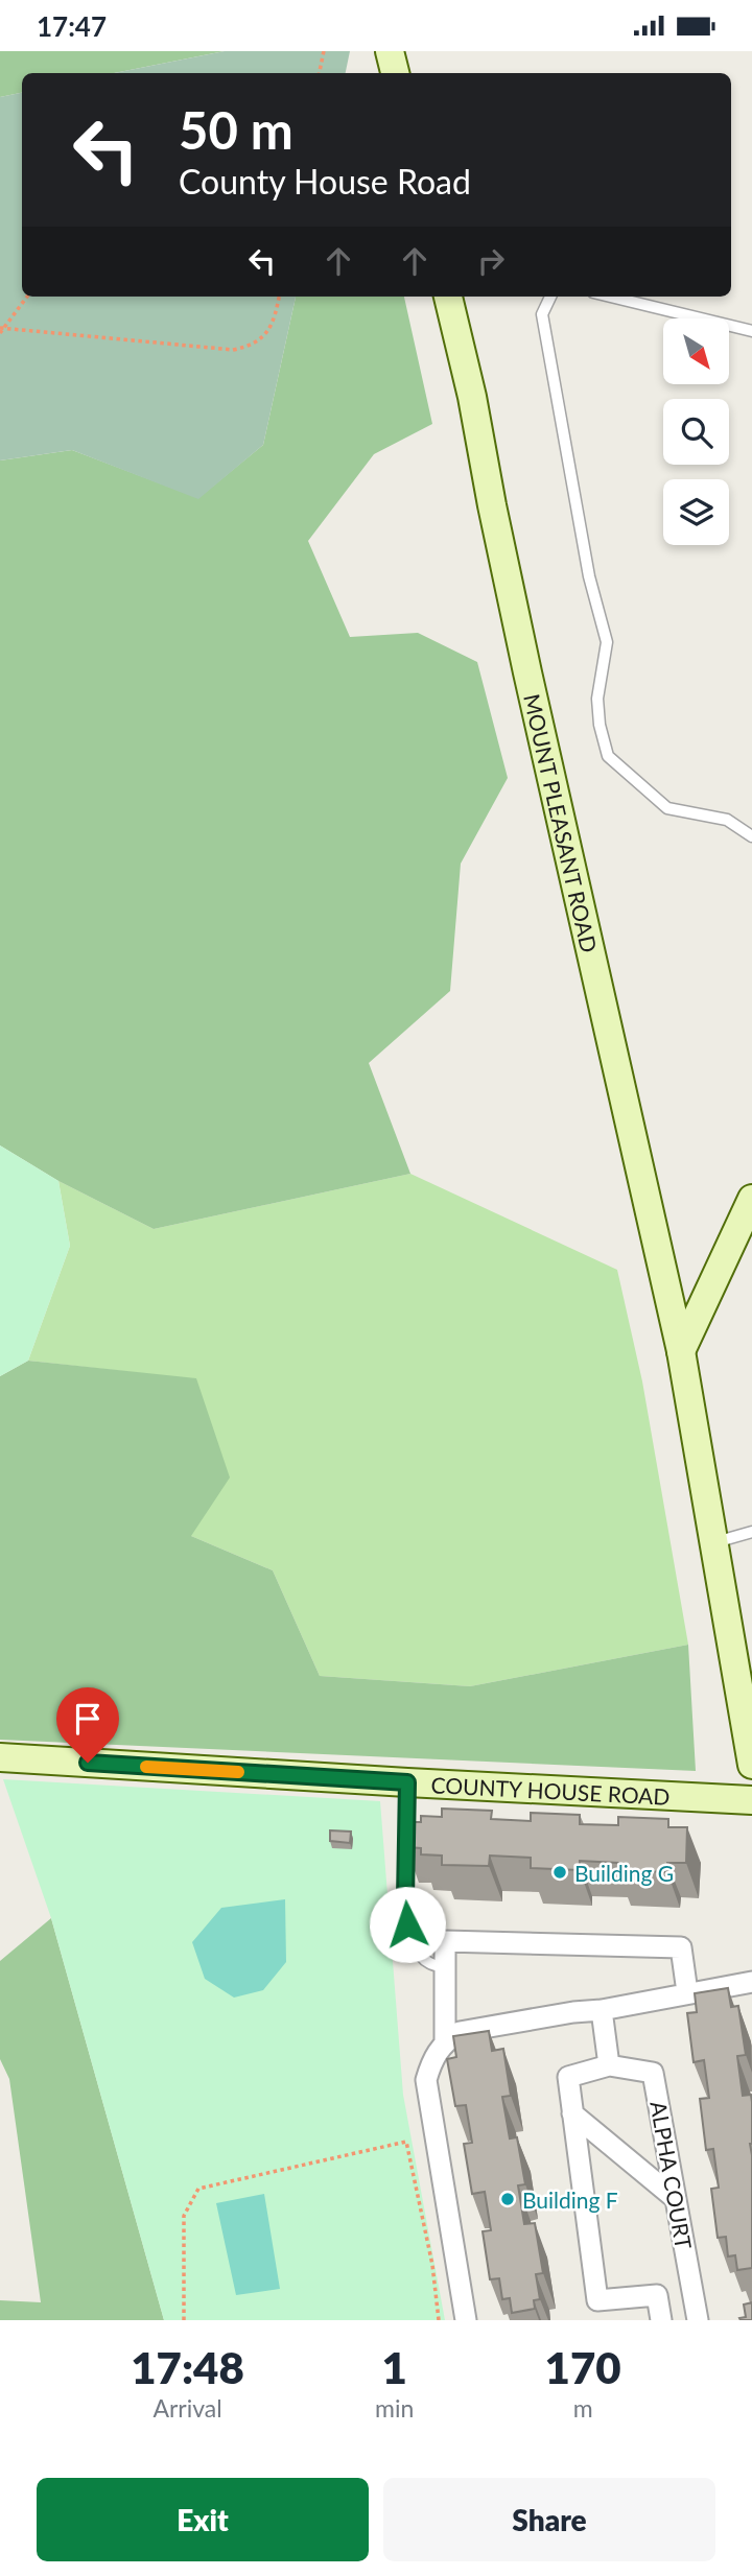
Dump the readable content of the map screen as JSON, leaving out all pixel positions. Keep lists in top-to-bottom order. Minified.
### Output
{"streets":{"main road":["MOUNT PLEASANT ROAD","COUNTY HOUSE ROAD"],"street":["ALPHA COURT"]},"places":["Building G","Building F"],"north":"bottom right","page":{"status":"17:47","turn":["50 m","County House Road"],"eta":["17:48","Arrival","1","min","170","m"],"buttons":["Exit","Share"]}}
